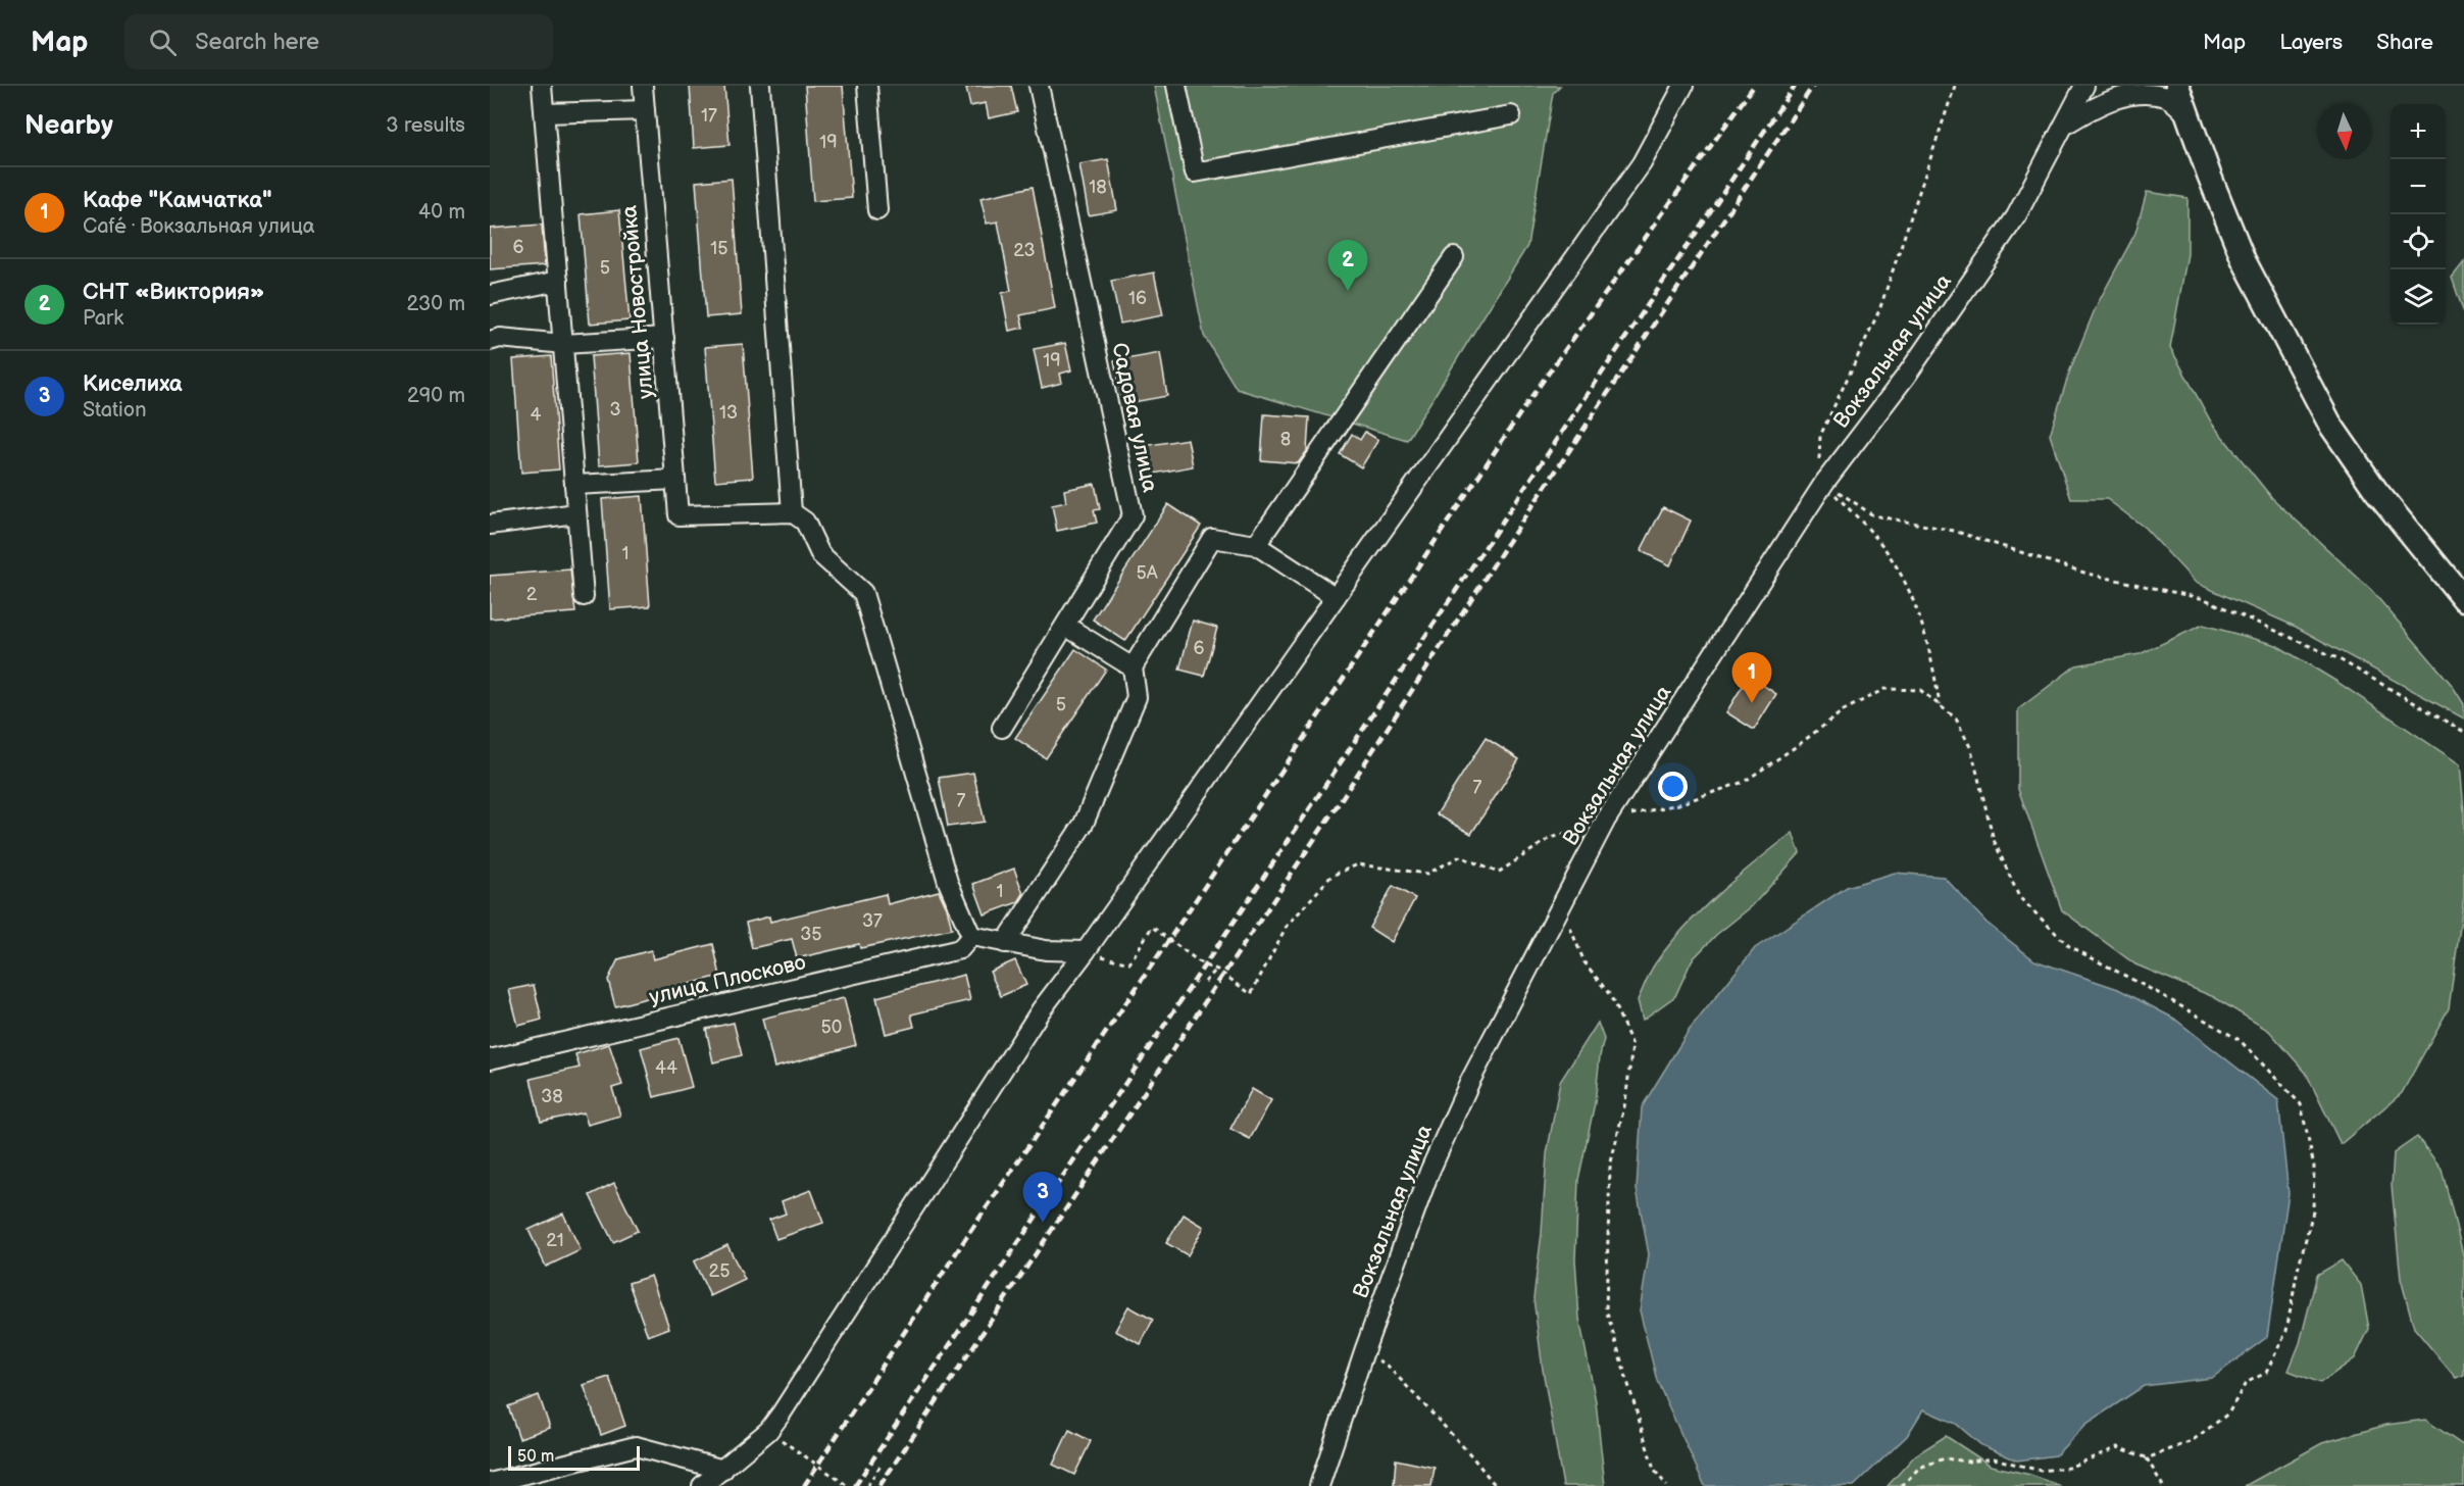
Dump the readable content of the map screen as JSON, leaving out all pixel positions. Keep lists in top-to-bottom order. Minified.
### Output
{"streets":{"street":["улица Новостройка","Вокзальная улица","Садовая улица","улица Плосково"]},"house_numbers":["17","19","18","6","15","23","5","16","19","3","13","4","8","1","5А","2","6","5","7","7","1","37","35","50","44","38","21","25"],"scale_bar":"50 m","north":"bottom","page":{"header":"Map","search":"Search here","nav":["Map","Layers","Share"],"heading":["Nearby","3 results"],"map_buttons":["+","−"],"list":[{"mark":"1","name":"Кафе \"Камчатка\"","note":"Café · Вокзальная улица","value":"40 m"},{"mark":"2","name":"СНТ «Виктория»","note":"Park","value":"230 m"},{"mark":"3","name":"Киселиха","note":"Station","value":"290 m"}],"pins":["2","1","3"],"scale":"50 m"}}
